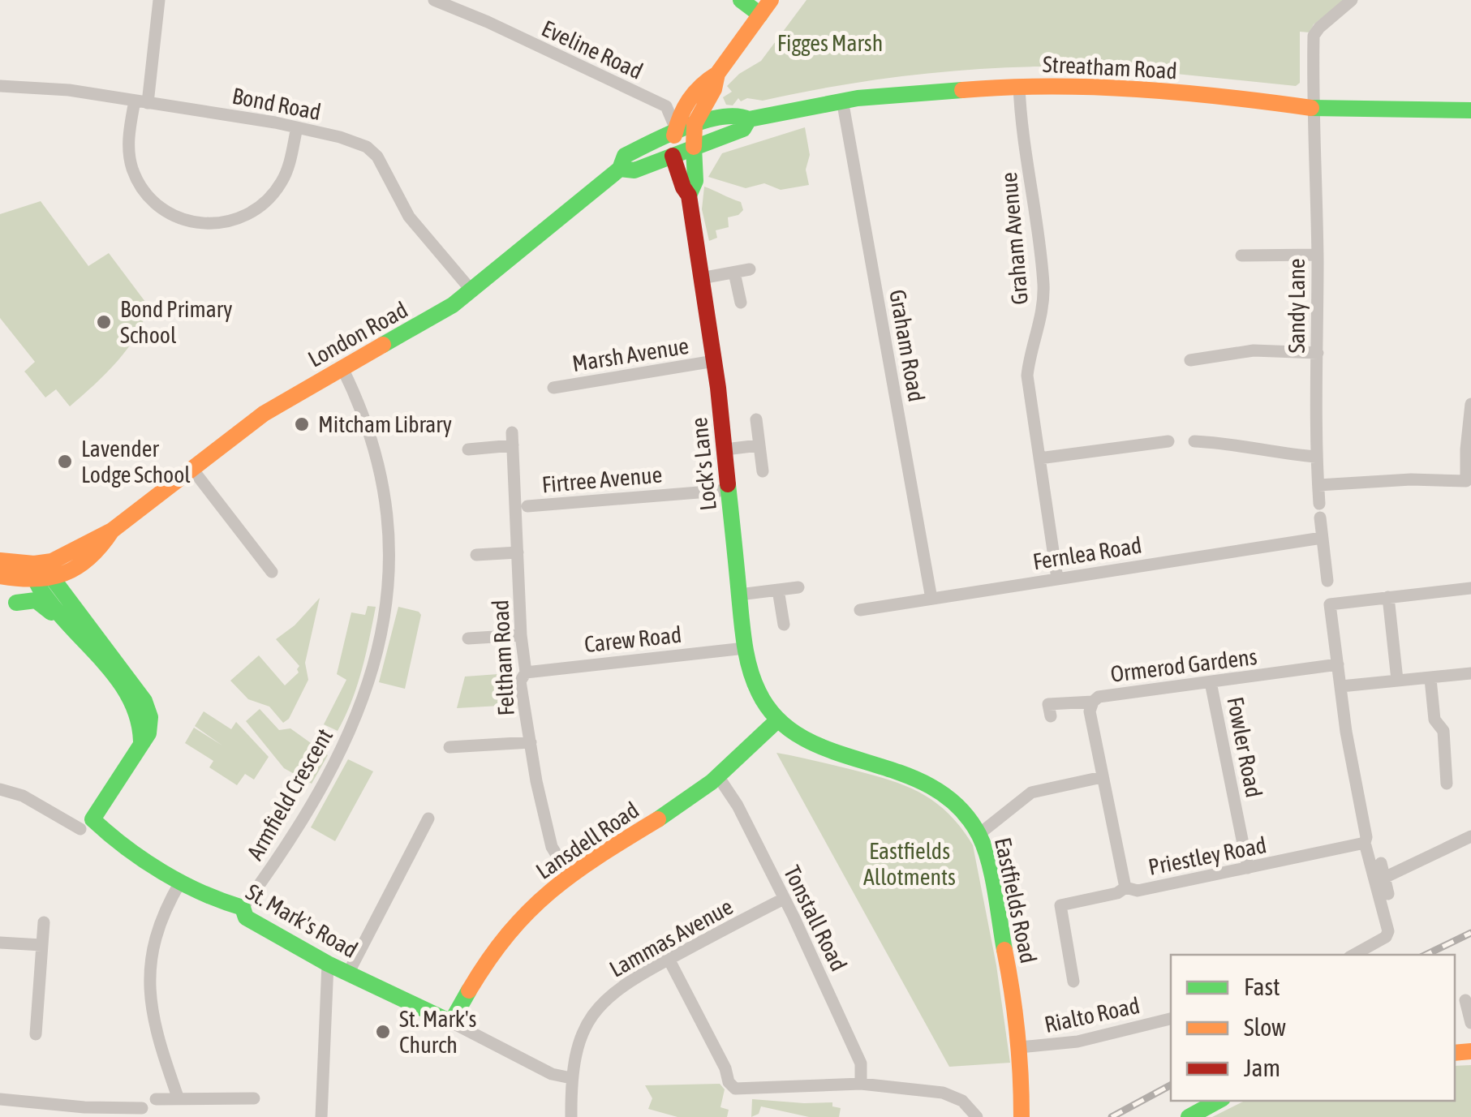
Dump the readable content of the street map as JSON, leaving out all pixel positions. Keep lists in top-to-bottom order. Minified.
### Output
{"streets":{"street":["Eveline Road","Streatham Road","Bond Road","Graham Avenue","Sandy Lane","London Road","Graham Road","Marsh Avenue","Lock's Lane","Firtree Avenue","Fernlea Road","Carew Road","Feltham Road","Ormerod Gardens","Fowler Road","Armfield Crescent","Lansdell Road","Priestley Road","Eastfields Road","Tonstall Road","St. Mark's Road","Lammas Avenue","Rialto Road"]},"crossings":[["Eveline Road","Streatham Road"],["Eveline Road","London Road"],["Streatham Road","Graham Avenue"],["Streatham Road","Sandy Lane"],["Streatham Road","London Road"],["Streatham Road","Graham Road"],["Streatham Road","Lock's Lane"],["Bond Road","London Road"],["Graham Avenue","Fernlea Road"],["London Road","Lock's Lane"],["London Road","Armfield Crescent"],["London Road","St. Mark's Road"],["Graham Road","Fernlea Road"],["Marsh Avenue","Lock's Lane"],["Lock's Lane","Firtree Avenue"],["Lock's Lane","Carew Road"],["Lock's Lane","Lansdell Road"],["Lock's Lane","Eastfields Road"],["Carew Road","Feltham Road"],["Feltham Road","Lansdell Road"],["Ormerod Gardens","Fowler Road"],["Fowler Road","Priestley Road"],["Armfield Crescent","St. Mark's Road"],["Lansdell Road","Eastfields Road"],["Lansdell Road","Tonstall Road"],["Lansdell Road","St. Mark's Road"],["Eastfields Road","Rialto Road"],["Tonstall Road","Lammas Avenue"]],"parks":["Figges Marsh","Eastfields Allotments"],"places":["Bond Primary School","Mitcham Library","Lavender Lodge School","St. Mark's Church"],"legend":["Fast","Slow","Jam"]}
